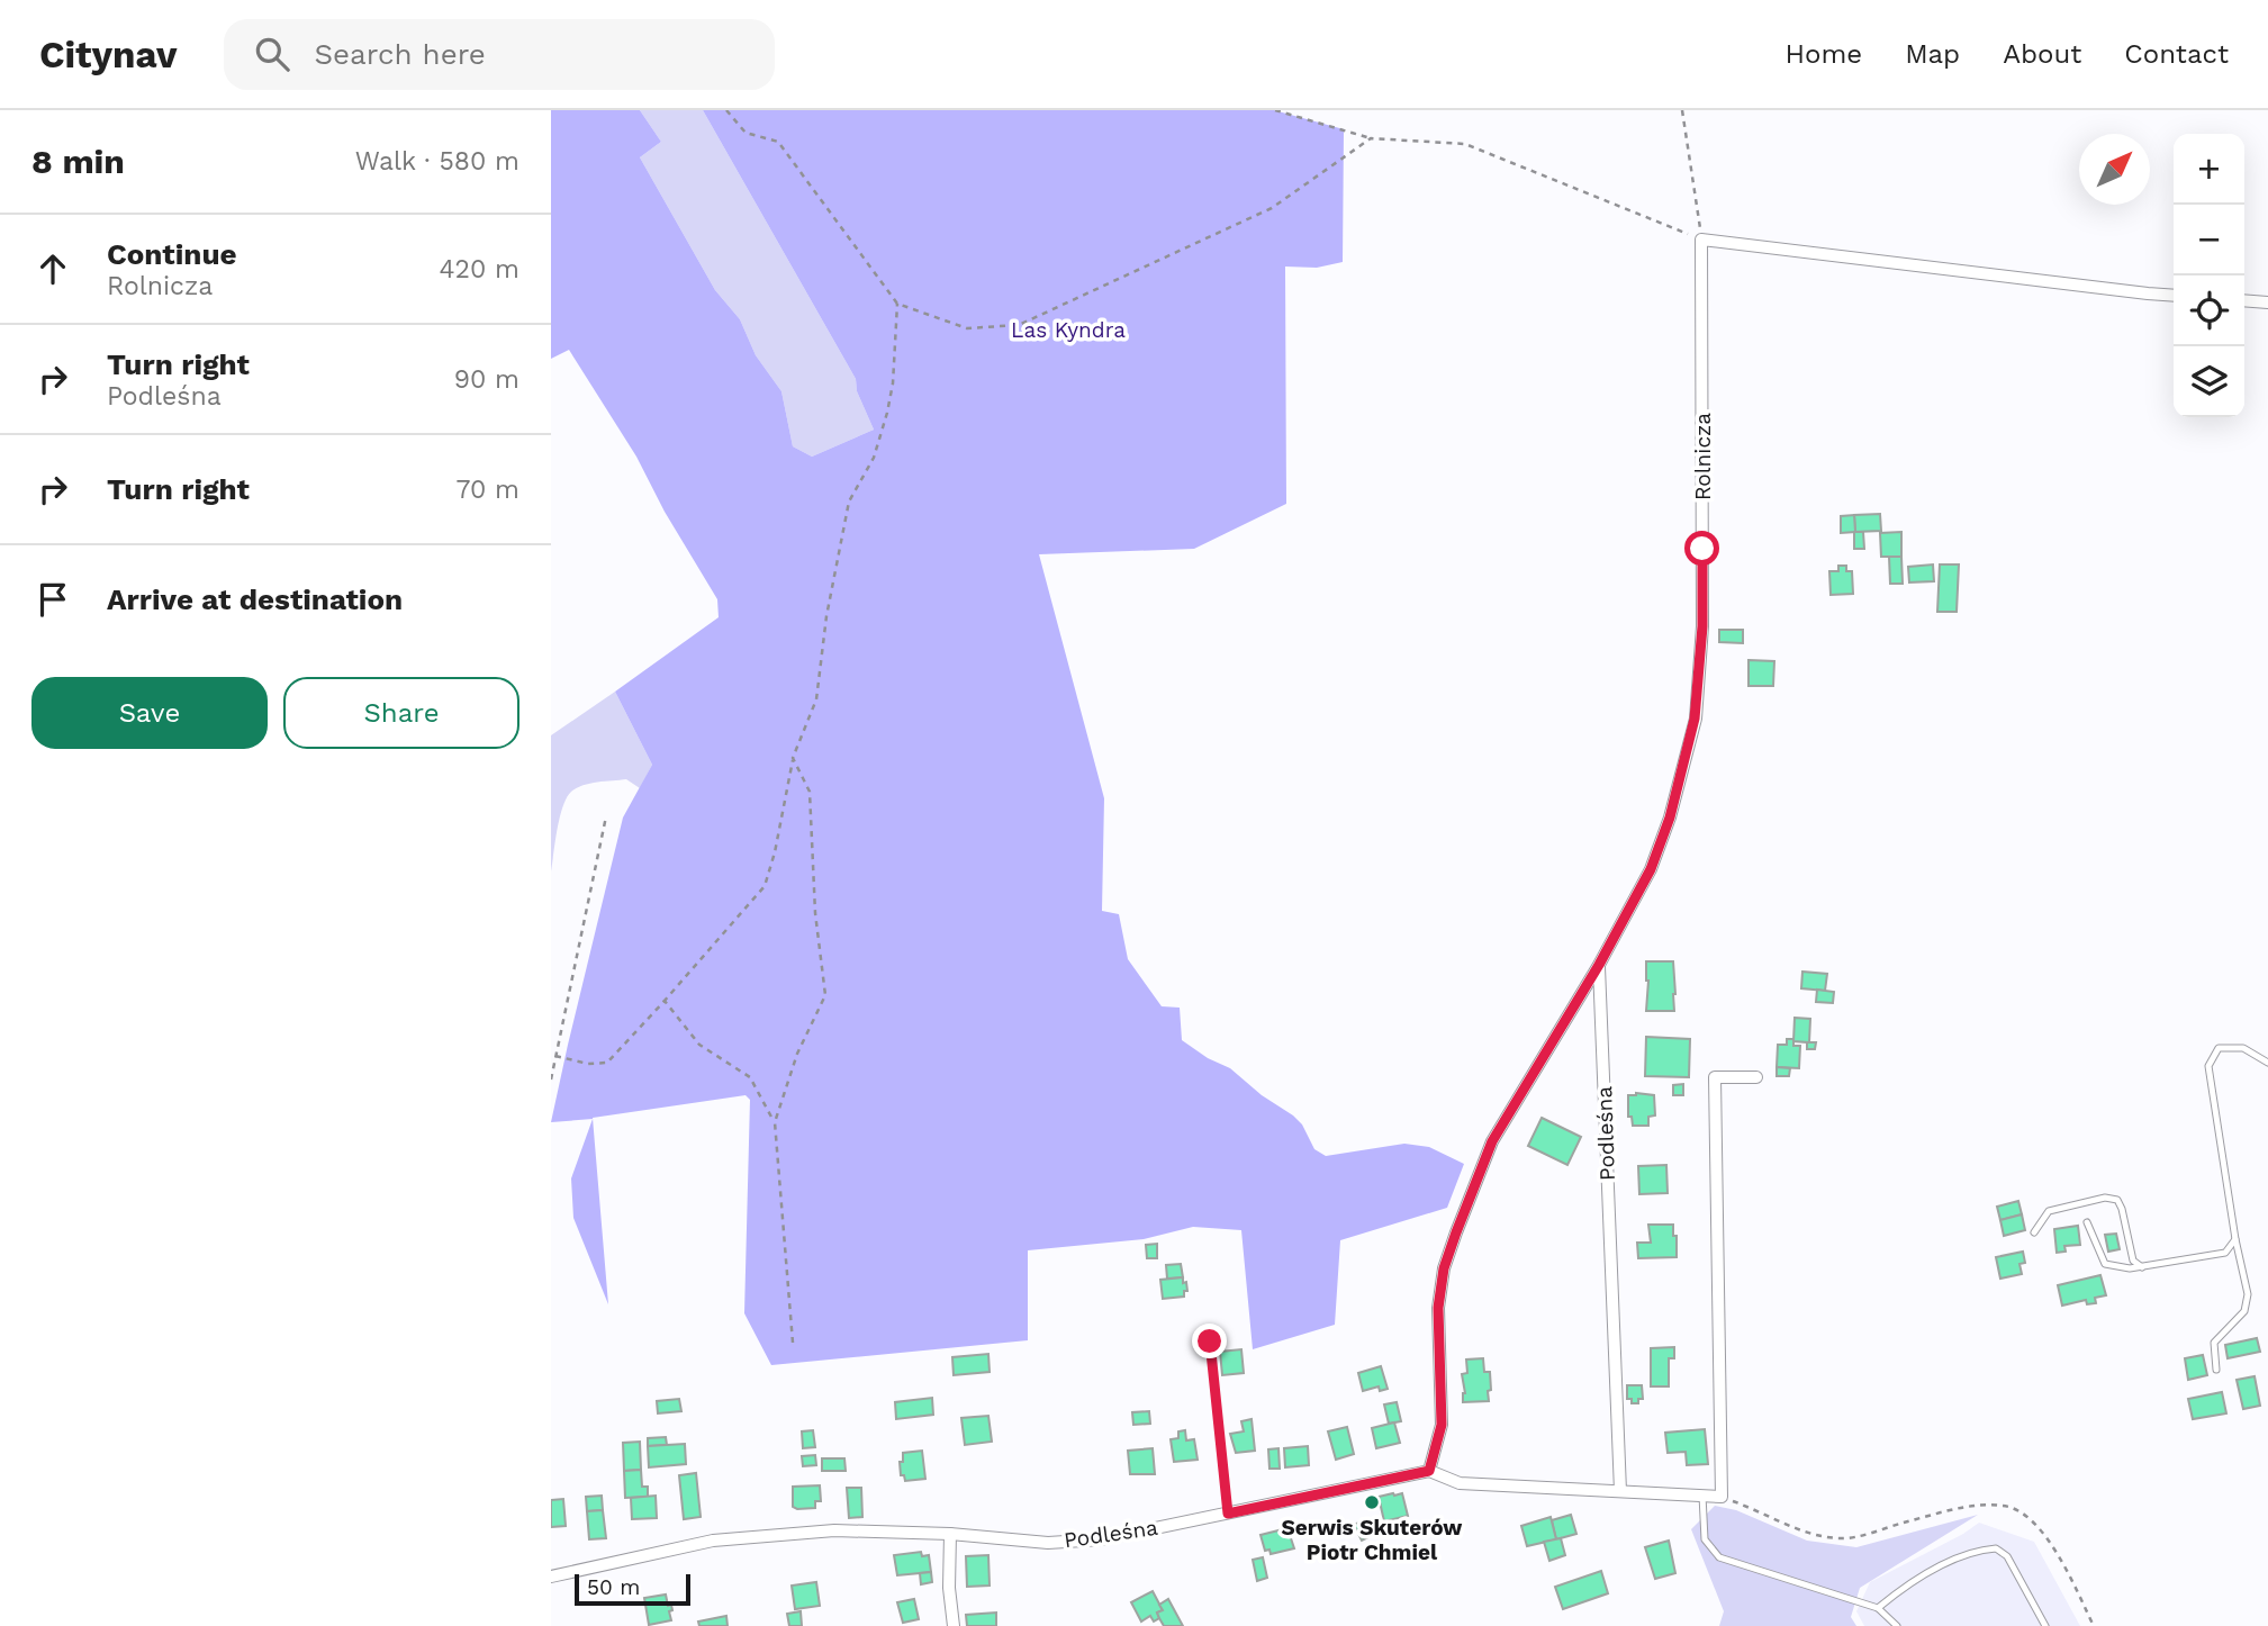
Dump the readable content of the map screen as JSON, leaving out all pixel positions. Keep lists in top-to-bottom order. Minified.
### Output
{"streets":{"street":["Rolnicza","Podleśna"]},"crossings":[["Rolnicza","Podleśna"]],"parks":["Las Kyndra"],"places":["Serwis Skuterów Piotr Chmiel"],"scale_bar":"50 m","north":"top right","page":{"header":"Citynav","search":"Search here","nav":["Home","Map","About","Contact"],"heading":["8 min","Walk · 580 m"],"map_buttons":["+","−"],"list":[["Continue","Rolnicza","420 m"],["Turn right","Podleśna","90 m"],["Turn right","70 m"],"Arrive at destination"],"buttons":["Save","Share"],"scale":"50 m"}}
